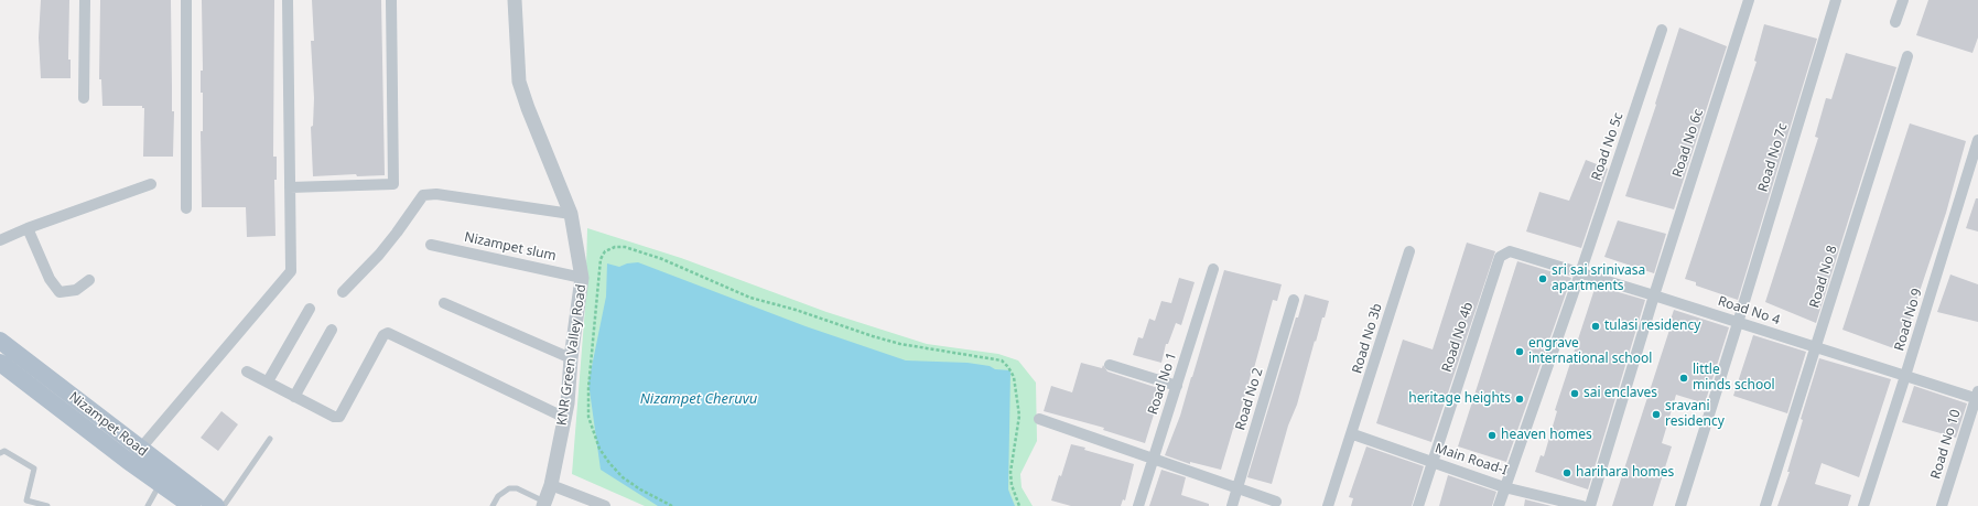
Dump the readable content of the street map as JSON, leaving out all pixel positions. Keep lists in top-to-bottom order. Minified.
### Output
{"streets":{"main road":["Nizampet Road"],"street":["Road No 6c","Road No 5c","Road No 7c","Nizampet slum","Road No 8","Road No 4","Road No 9","Road No 4b","Road No 3b","KNR Green Valley Road","Road No 1","Road No 2","Road No 10","Main Road-I"]},"crossings":[["Road No 6c","Road No 4"],["Road No 5c","Road No 4"],["Road No 5c","Main Road-I"],["Road No 7c","Road No 4"],["Nizampet slum","KNR Green Valley Road"],["Road No 8","Road No 4"],["Road No 4","Road No 9"],["Road No 4","Road No 4b"],["Road No 4","Road No 10"],["Road No 4b","Main Road-I"],["Road No 3b","Main Road-I"]],"water":["Nizampet Cheruvu"],"places":["sri sai srinivasa apartments","tulasi residency","engrave international school","little minds school","sai enclaves","heritage heights","sravani residency","heaven homes","harihara homes"]}
